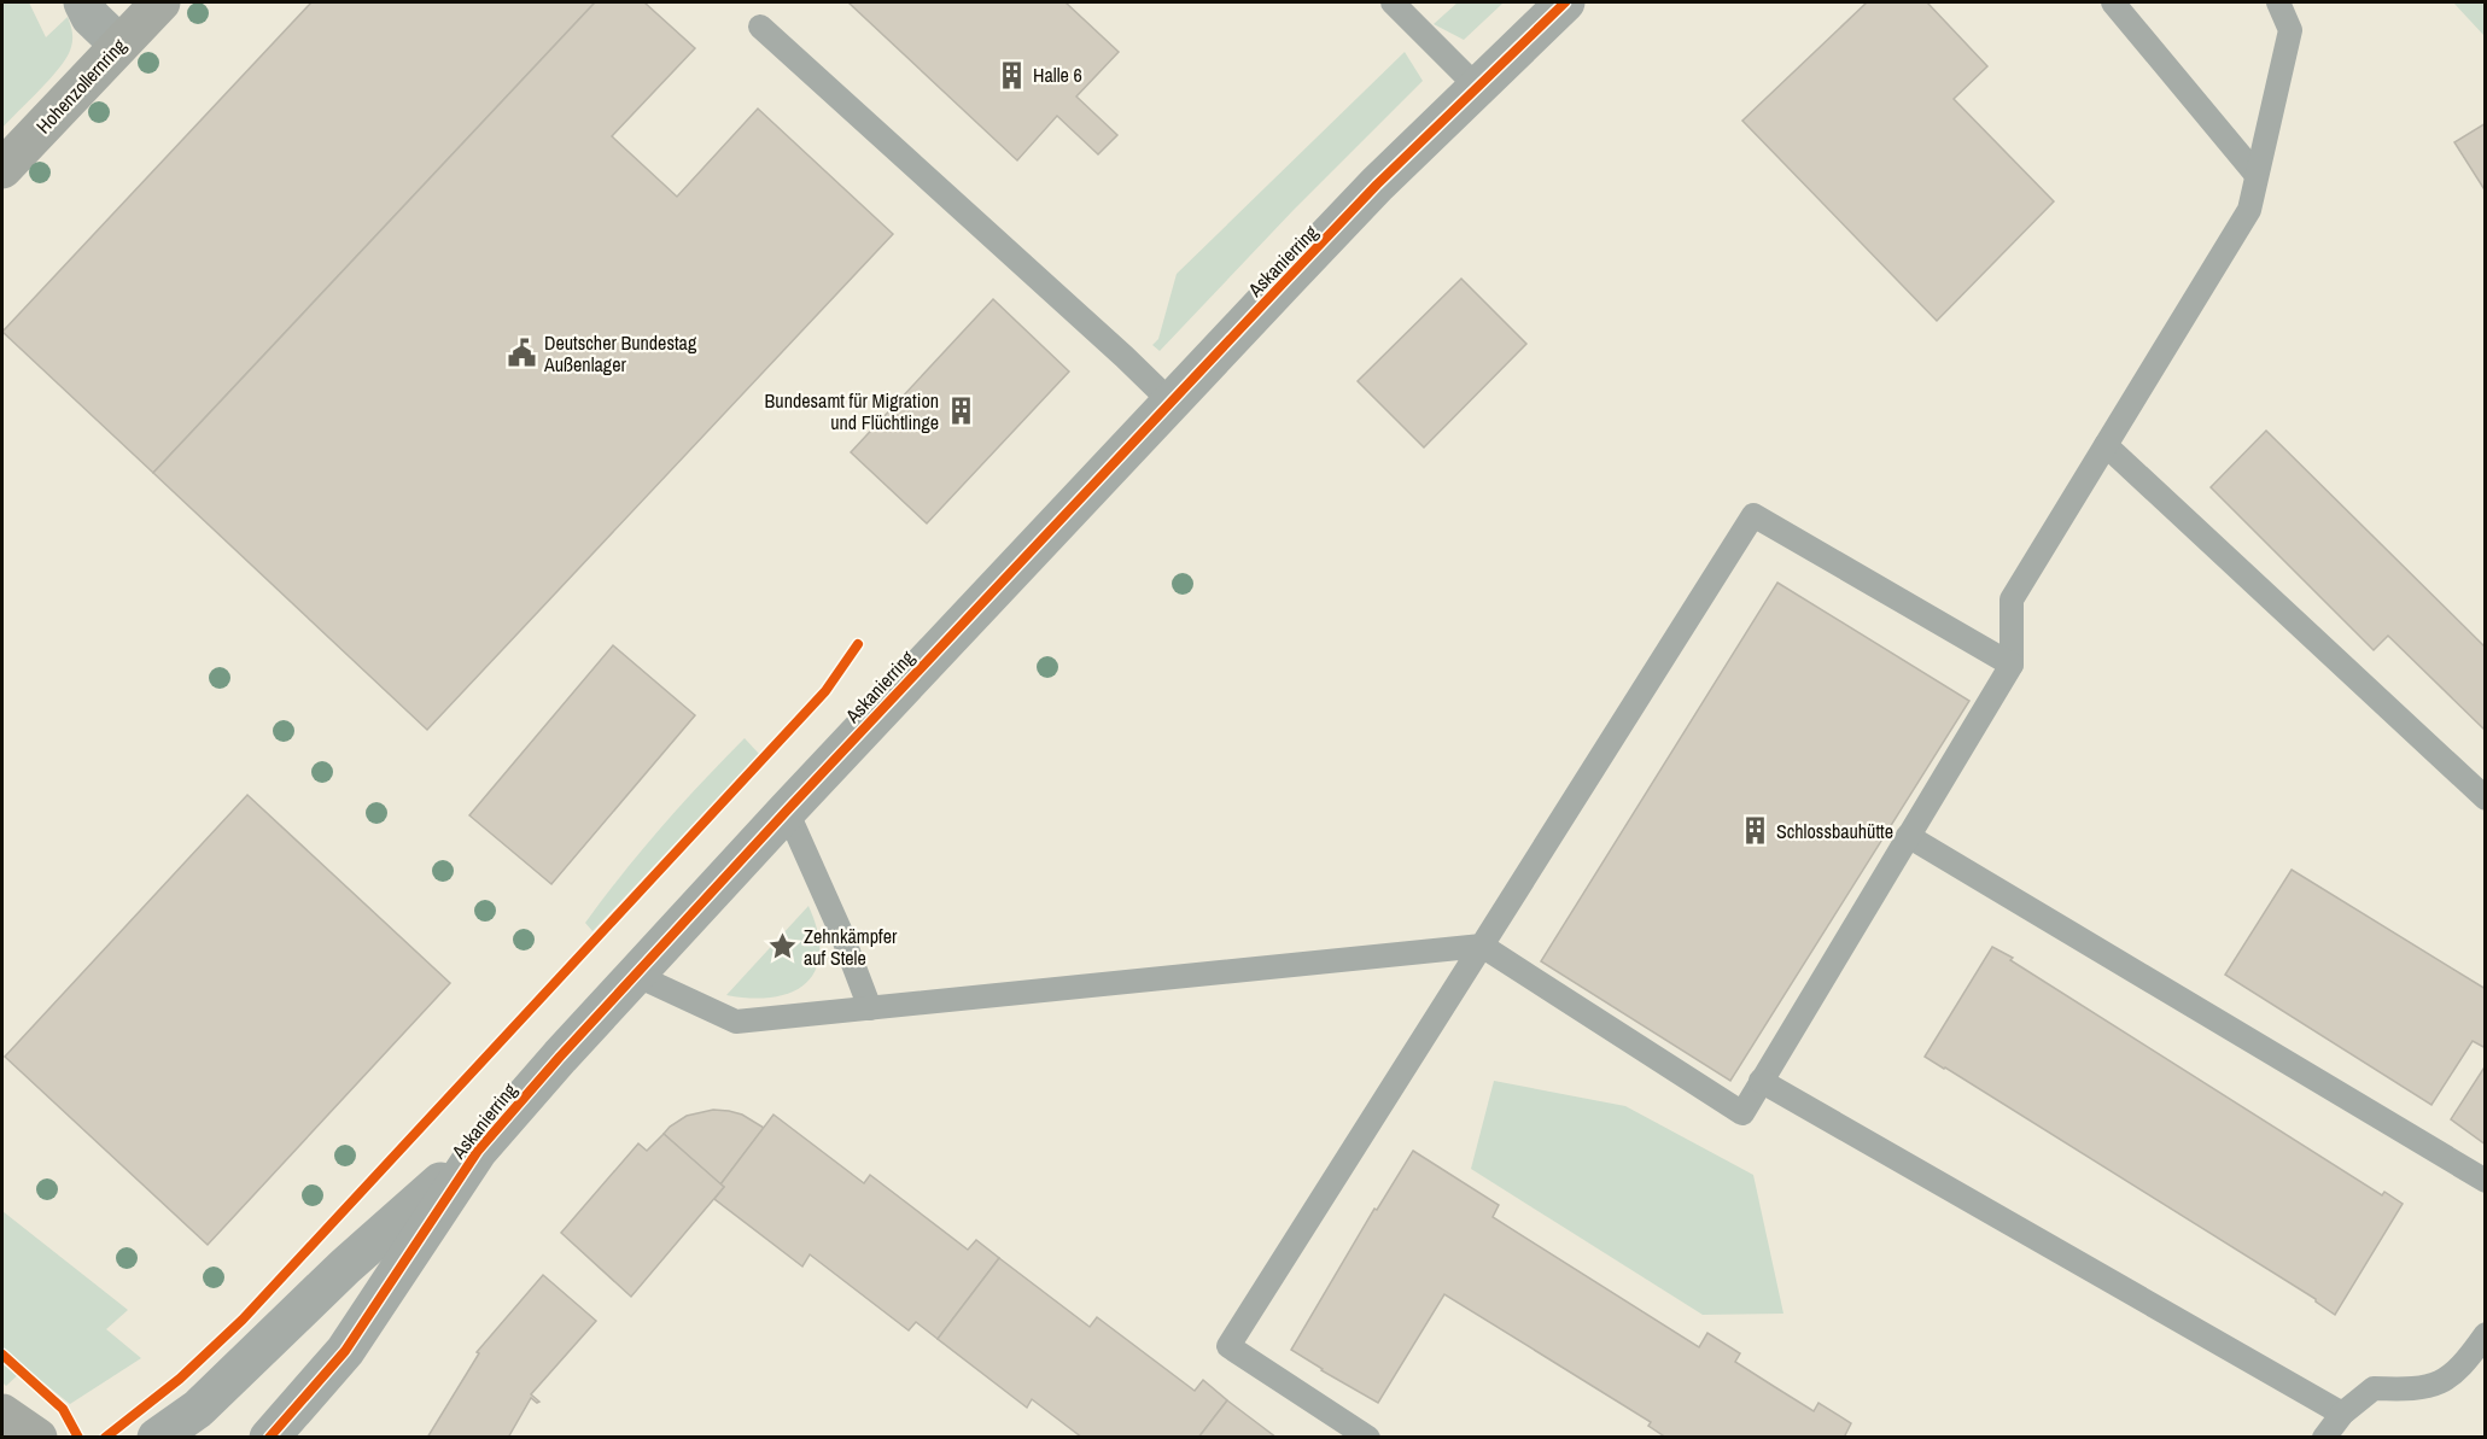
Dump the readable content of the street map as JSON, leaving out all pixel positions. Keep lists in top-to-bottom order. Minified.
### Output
{"streets":{"street":["Hohenzollernring","Askanierring"]},"places":{"building":["Halle 6","Bundesamt für Migration und Flüchtlinge","Schlossbauhütte"],"public building":["Deutscher Bundestag Außenlager"],"place":["Zehnkämpfer auf Stele"]}}
